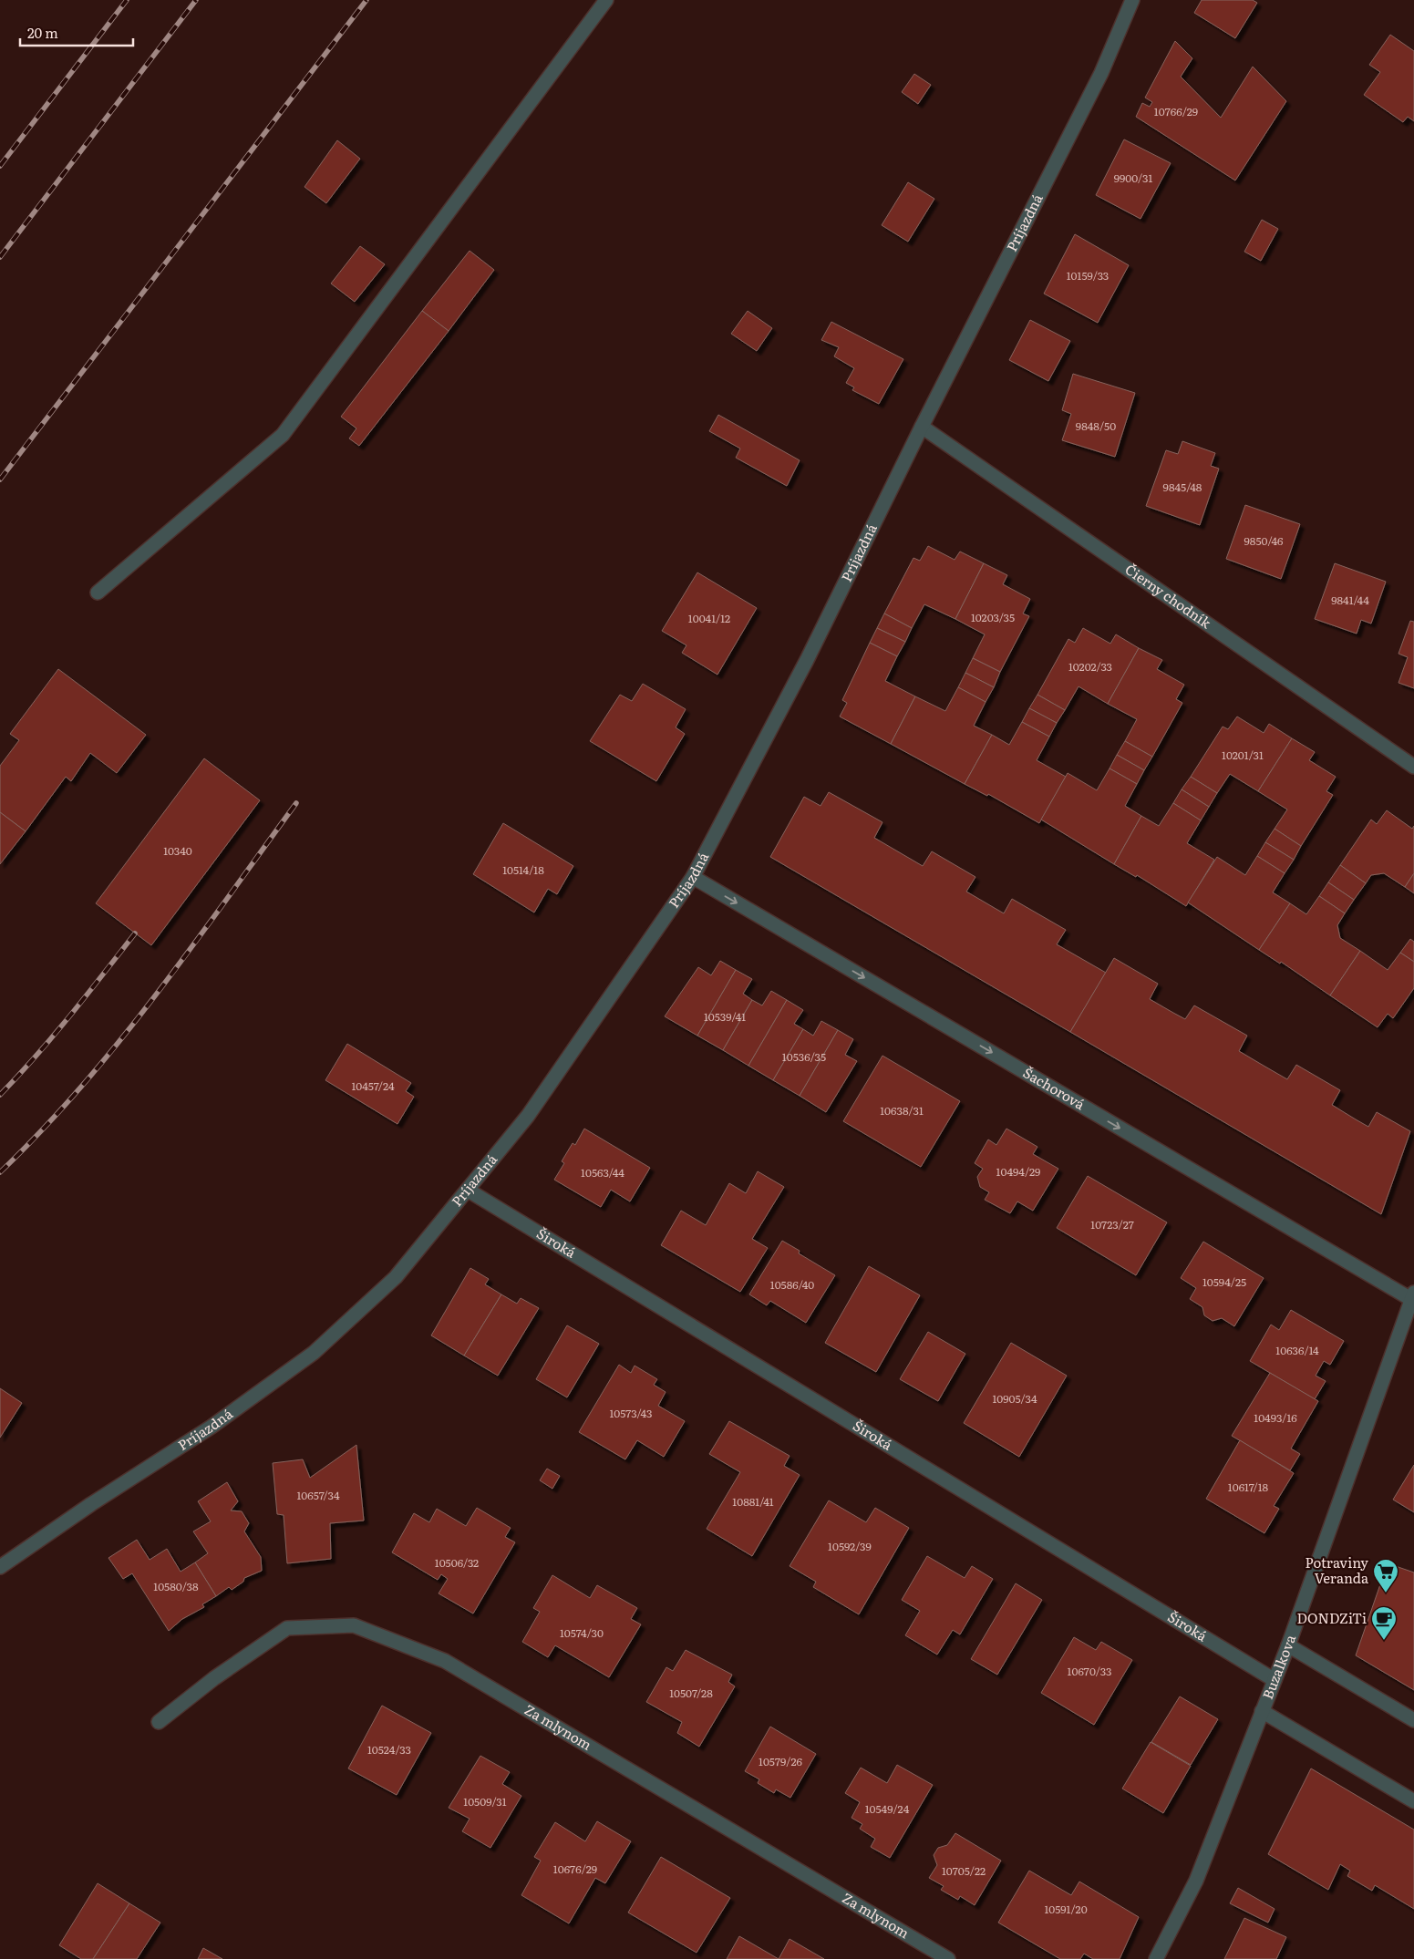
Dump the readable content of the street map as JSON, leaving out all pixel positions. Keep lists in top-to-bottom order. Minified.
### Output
{"streets":{"street":["Príjazdná","Čierny chodník","Šachorová","Široká","Buzalkova","Za mlynom"]},"crossings":[["Príjazdná","Čierny chodník"],["Príjazdná","Šachorová"],["Príjazdná","Široká"],["Šachorová","Buzalkova"],["Široká","Buzalkova"]],"one_way":["Šachorová"],"places":{"supermarket":["Potraviny Veranda"],"cafe":["DONDZiTi"]},"house_numbers":["10766/29","9900/31","10159/33","9848/50","9845/48","9850/46","9841/44","10203/35","10041/12","10202/33","10201/31","10340","10514/18","10539/41","10536/35","10457/24","10638/31","10494/29","10563/44","10723/27","10594/25","10586/40","10636/14","10905/34","10573/43","10493/16","10617/18","10657/34","10881/41","10592/39","10506/32","10580/38","10574/30","10670/33","10507/28","10524/33","10579/26","10509/31","10549/24","10676/29","10705/22","10591/20"],"scale_bar":"20 m"}
